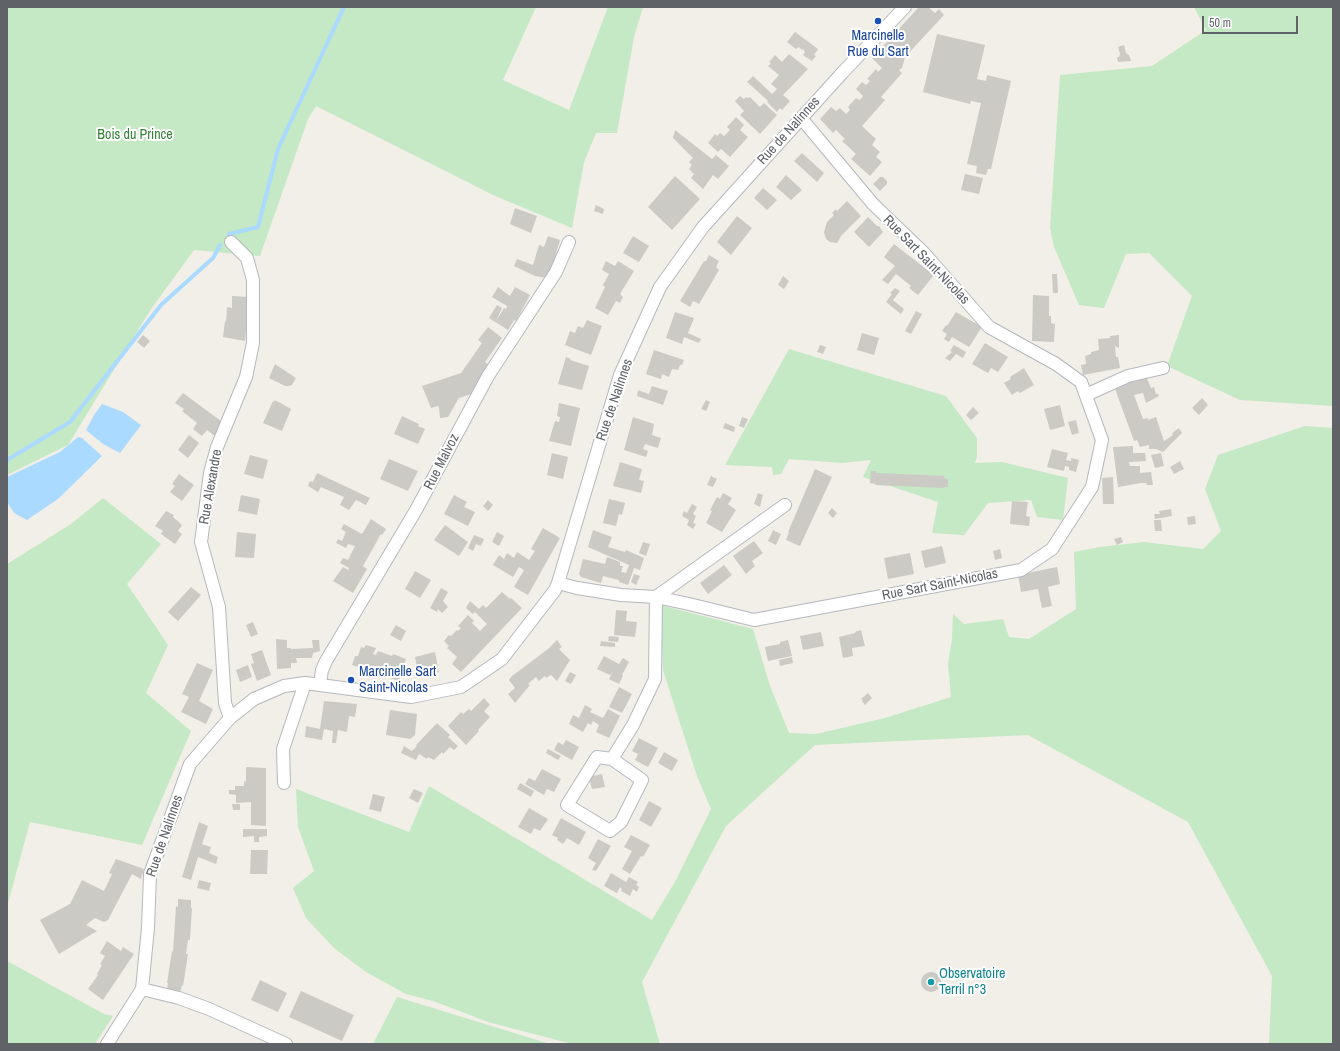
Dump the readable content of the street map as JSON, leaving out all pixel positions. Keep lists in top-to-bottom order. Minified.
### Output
{"streets":{"street":["Rue de Nalinnes","Rue Sart Saint-Nicolas","Rue Malvoz","Rue Alexandre"]},"crossings":[["Rue de Nalinnes","Rue Sart Saint-Nicolas"],["Rue de Nalinnes","Rue Malvoz"],["Rue de Nalinnes","Rue Alexandre"]],"parks":["Bois du Prince"],"places":["Marcinelle Rue du Sart","Marcinelle Sart Saint-Nicolas","Observatoire Terril n°3"],"scale_bar":"50 m"}
